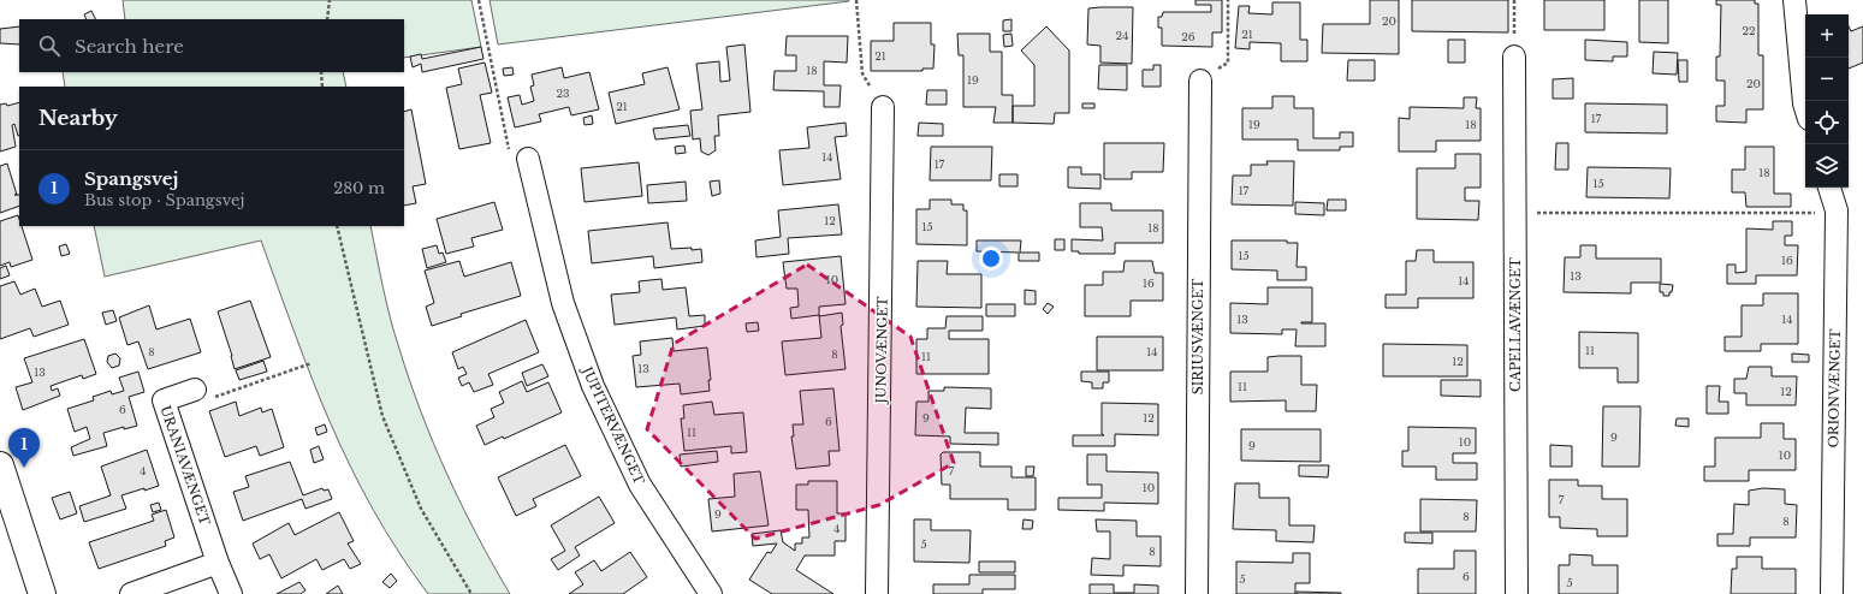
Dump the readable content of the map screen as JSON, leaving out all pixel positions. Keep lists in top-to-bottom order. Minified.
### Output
{"streets":{"street":["CAPELLAVÆNGET","SIRIUSVÆNGET","JUNOVÆNGET","ORIONVÆNGET","JUPITERVÆNGET","URANIAVÆNGET"]},"house_numbers":["20","22","21","24","26","21","18","19","20","23","21","17","19","18","14","17","18","15","17","12","15","18","15","16","13","10","14","16","13","14","11","8","14","8","11","12","13","13","11","12","6","9","12","6","11","9","10","9","10","4","7","10","7","9","8","8","4","5","8","6","5","5"],"page":{"map_buttons":["+","−"],"search":"Search here","heading":"Nearby","list":[{"mark":"1","name":"Spangsvej","note":"Bus stop · Spangsvej","value":"280 m"}],"pins":"1"}}
